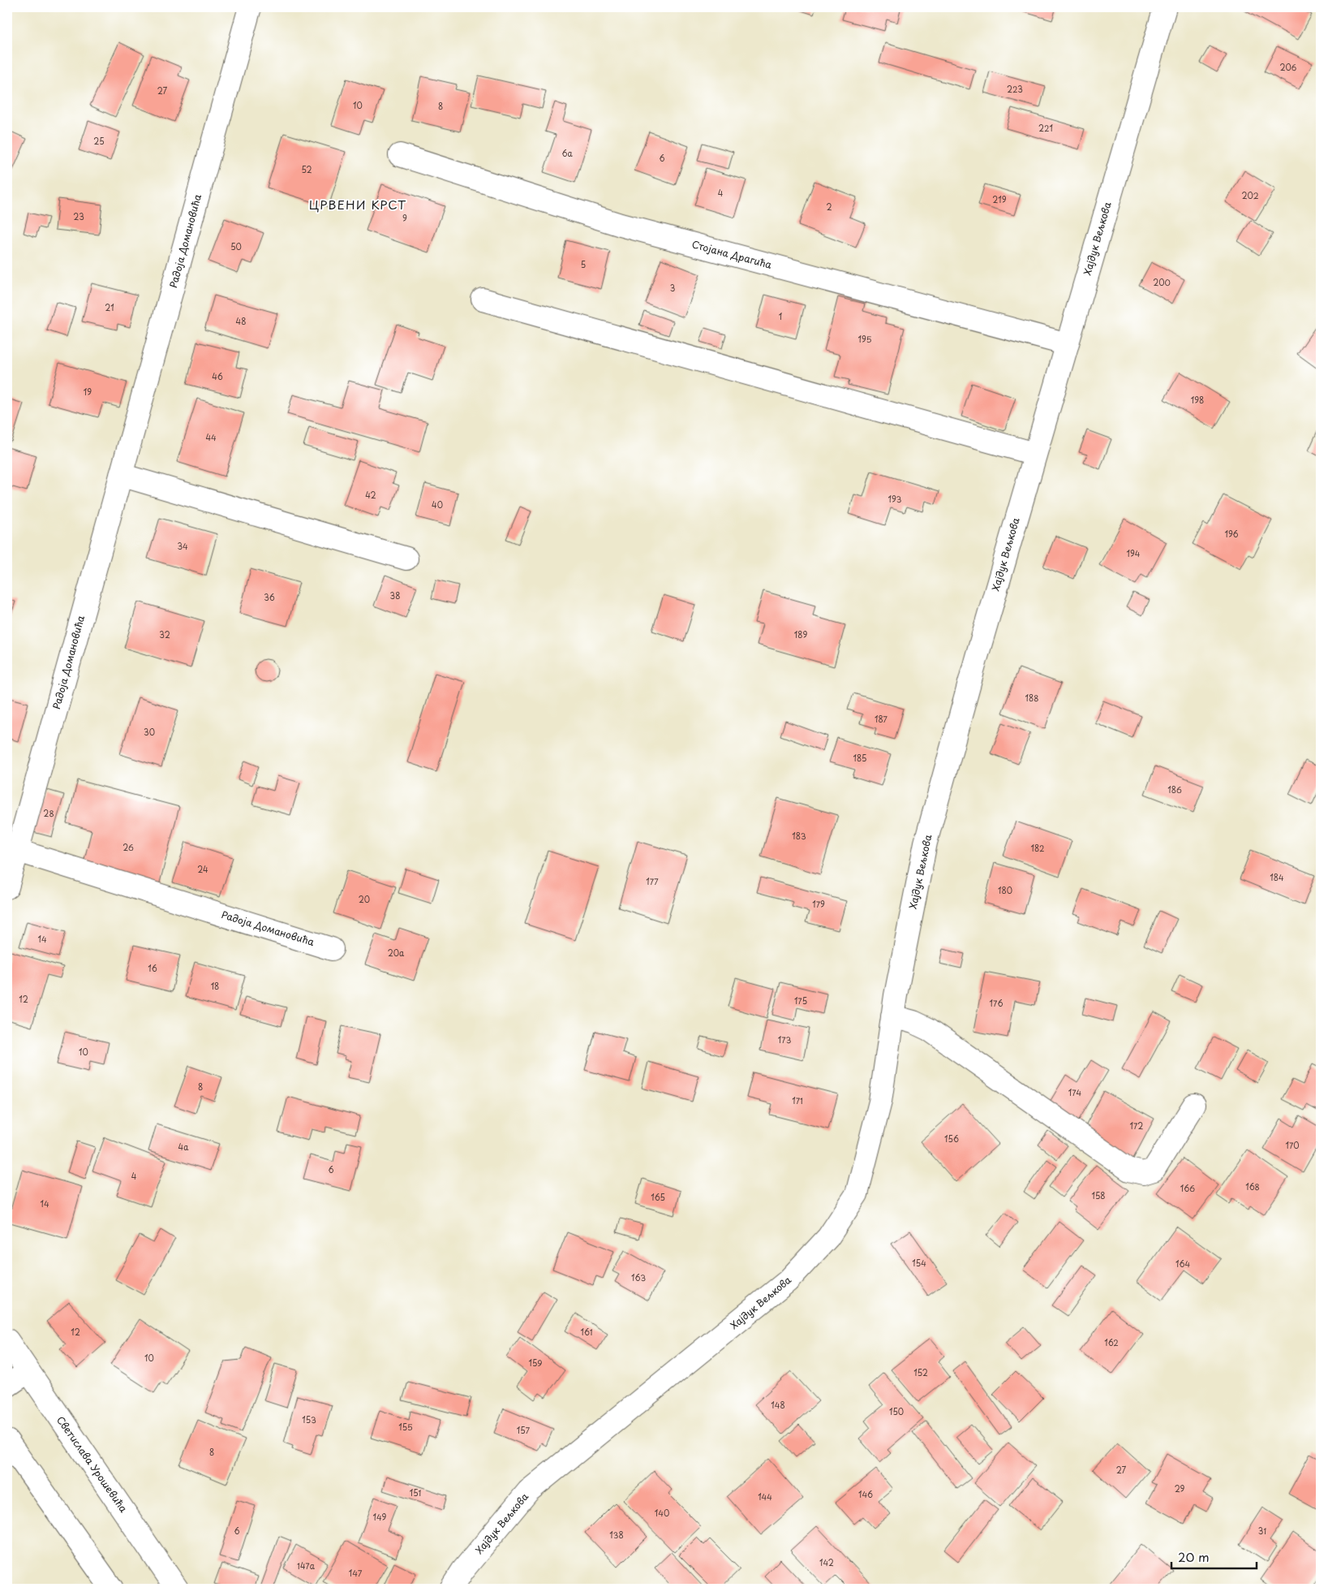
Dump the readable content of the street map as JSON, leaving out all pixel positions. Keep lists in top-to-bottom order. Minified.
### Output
{"streets":{"street":["Хајдук Вељкова","Радоја Домановића","Стојана Драгића","Светислава Урошевића"]},"crossings":[["Хајдук Вељкова","Стојана Драгића"]],"districts":["ЦРВЕНИ КРСТ"],"house_numbers":["206","223","27","10","8","221","25","6a","6","52","4","202","219","2","23","9","50","5","200","3","21","1","48","195","46","19","198","44","42","193","40","196","34","194","38","36","32","189","188","187","30","185","186","28","183","26","182","24","184","177","180","20","179","14","20a","16","18","12","175","176","173","10","8","174","171","172","156","170","4a","6","4","168","166","158","165","14","154","164","163","12","161","162","10","159","152","148","150","153","155","157","8","27","29","151","146","144","140","149","6","31","138","142","147a","147"],"scale_bar":"20 m"}
